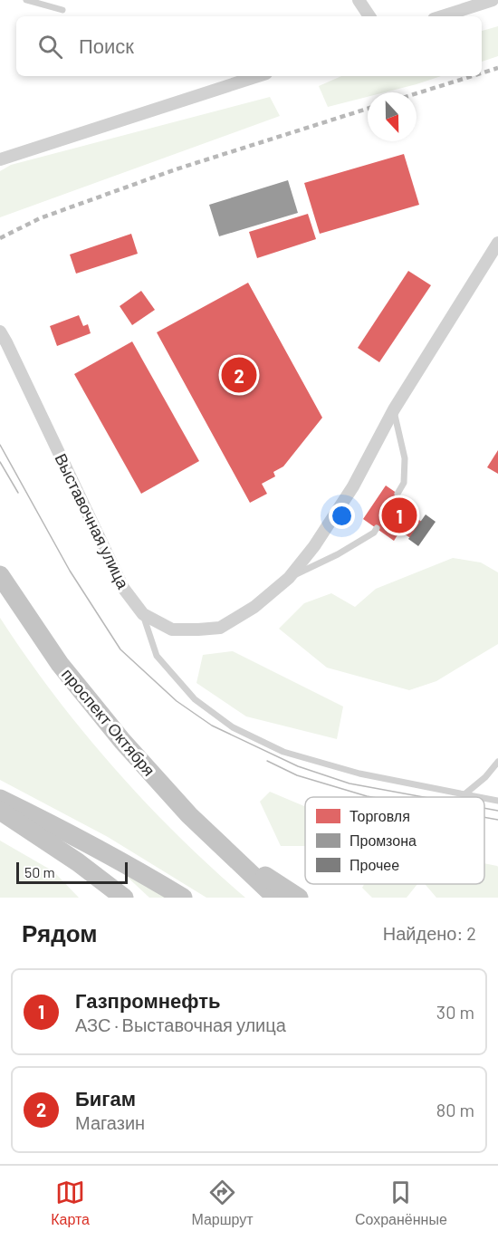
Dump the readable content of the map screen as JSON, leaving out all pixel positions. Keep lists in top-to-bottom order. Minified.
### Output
{"streets":{"main road":["проспект Октября"],"street":["Выставочная улица"]},"legend":["Торговля","Промзона","Прочее"],"scale_bar":"50 m","north":"bottom","page":{"search":"Поиск","pins":["2","1"],"scale":"50 m","heading":["Рядом","Найдено: 2"],"list":[{"mark":"1","name":"Газпромнефть","note":"АЗС · Выставочная улица","value":"30 m"},{"mark":"2","name":"Бигам","note":"Магазин","value":"80 m"}],"nav":["Карта","Маршрут","Сохранённые"]}}
